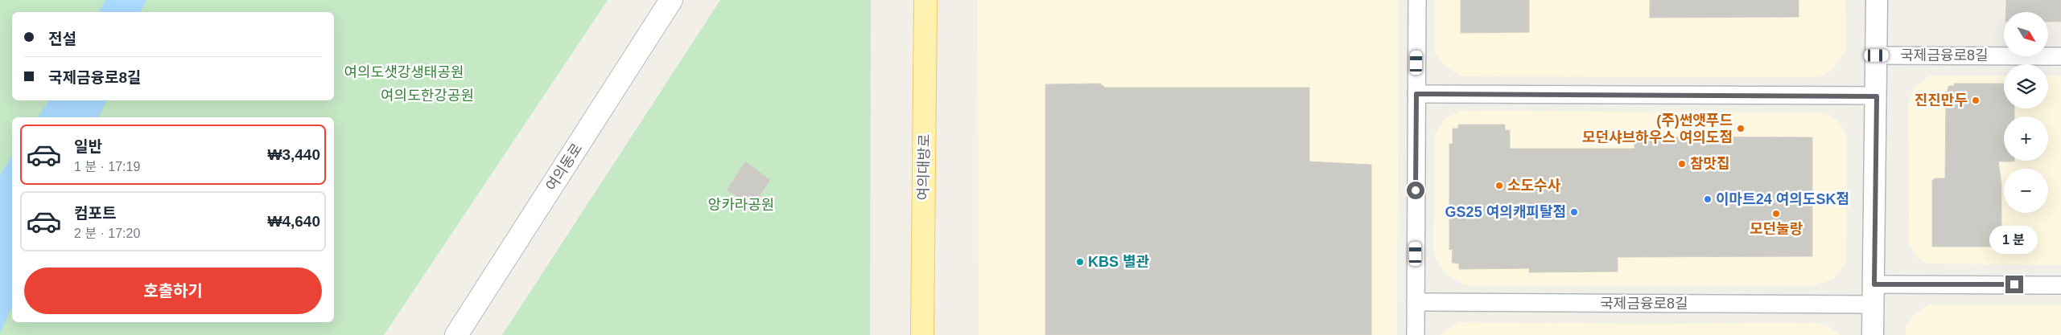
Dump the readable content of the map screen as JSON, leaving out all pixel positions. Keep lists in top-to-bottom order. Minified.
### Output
{"streets":{"main road":["여의동로","여의대방로"],"street":["국제금융로8길"]},"parks":["여의도샛강생태공원","여의도한강공원","앙카라공원"],"places":["진진만두","(주)썬앳푸드 모던샤브하우스 여의도점","참맛집","소도수사","이마트24 여의도SK점","GS25 여의캐피탈점","모던눌랑","KBS 별관"],"north":"bottom right","page":{"map_buttons":["+","−"],"banner":["전설","국제금융로8길"],"list":[{"name":"일반","note":"1 분 · 17:19","value":"₩3,440"},{"name":"컴포트","note":"2 분 · 17:20","value":"₩4,640"}],"bubble":"1 분","buttons":"호출하기"}}
